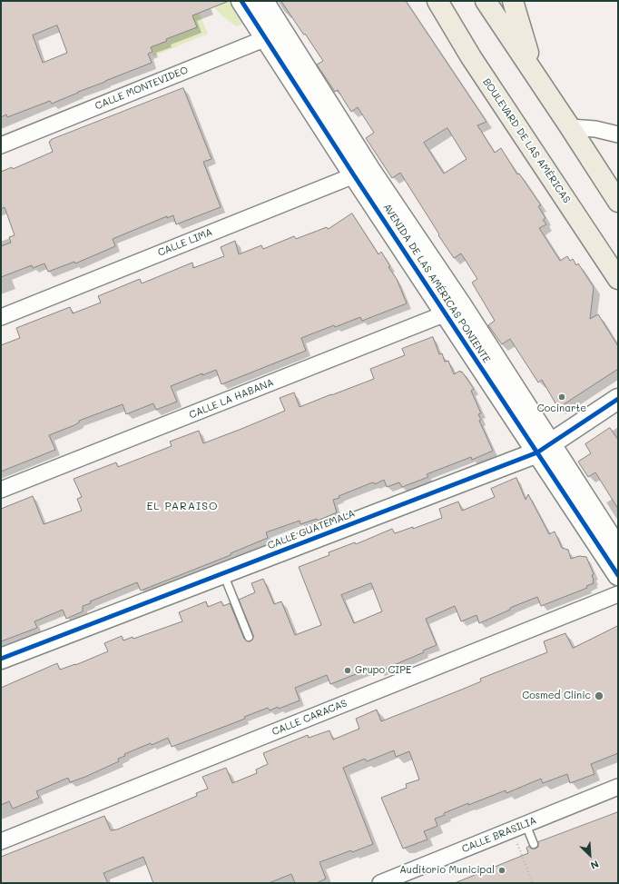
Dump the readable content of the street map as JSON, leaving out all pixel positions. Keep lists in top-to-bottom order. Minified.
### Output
{"streets":{"main road":["BOULEVARD DE LAS AMÉRICAS"],"street":["CALLE MONTEVIDEO","CALLE LIMA","AVENIDA DE LAS AMÉRICAS PONIENTE","CALLE LA HABANA","CALLE GUATEMALA","CALLE CARACAS","CALLE BRASILIA"]},"crossings":[["CALLE MONTEVIDEO","AVENIDA DE LAS AMÉRICAS PONIENTE"],["CALLE LIMA","AVENIDA DE LAS AMÉRICAS PONIENTE"],["AVENIDA DE LAS AMÉRICAS PONIENTE","CALLE LA HABANA"],["AVENIDA DE LAS AMÉRICAS PONIENTE","CALLE GUATEMALA"]],"districts":["EL PARAISO"],"places":["Cocinarte","Grupo CIPE","Cosmed Clinic","Auditorio Municipal"],"north":"bottom right"}
